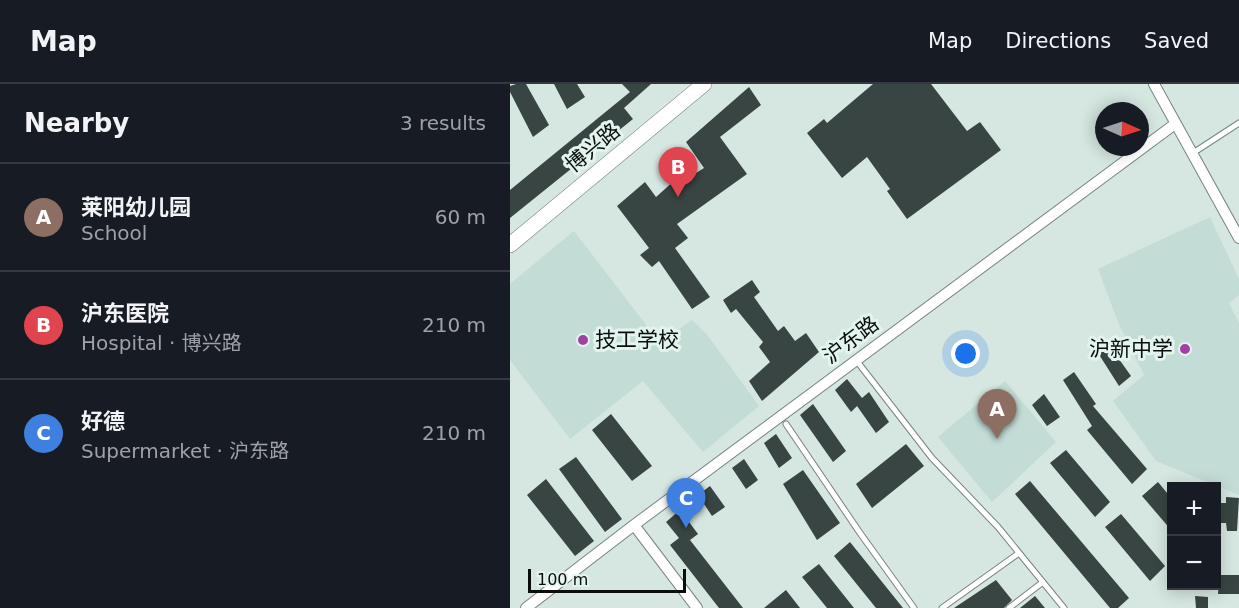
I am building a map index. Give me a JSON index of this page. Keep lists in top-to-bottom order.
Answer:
{
  "streets": {
    "street": ["博兴路", "沪东路"]
  },
  "places": ["技工学校", "沪新中学"],
  "scale_bar": "100 m",
  "north": "right",
  "page": {
    "header": "Map",
    "nav": ["Map", "Directions", "Saved"],
    "heading": ["Nearby", "3 results"],
    "pins": ["B", "A", "C"],
    "list": [
      {
        "mark": "A",
        "name": "莱阳幼儿园",
        "note": "School",
        "value": "60 m"
      },
      {
        "mark": "B",
        "name": "沪东医院",
        "note": "Hospital · 博兴路",
        "value": "210 m"
      },
      {
        "mark": "C",
        "name": "好德",
        "note": "Supermarket · 沪东路",
        "value": "210 m"
      }
    ],
    "map_buttons": ["+", "−"],
    "scale": "100 m"
  }
}
